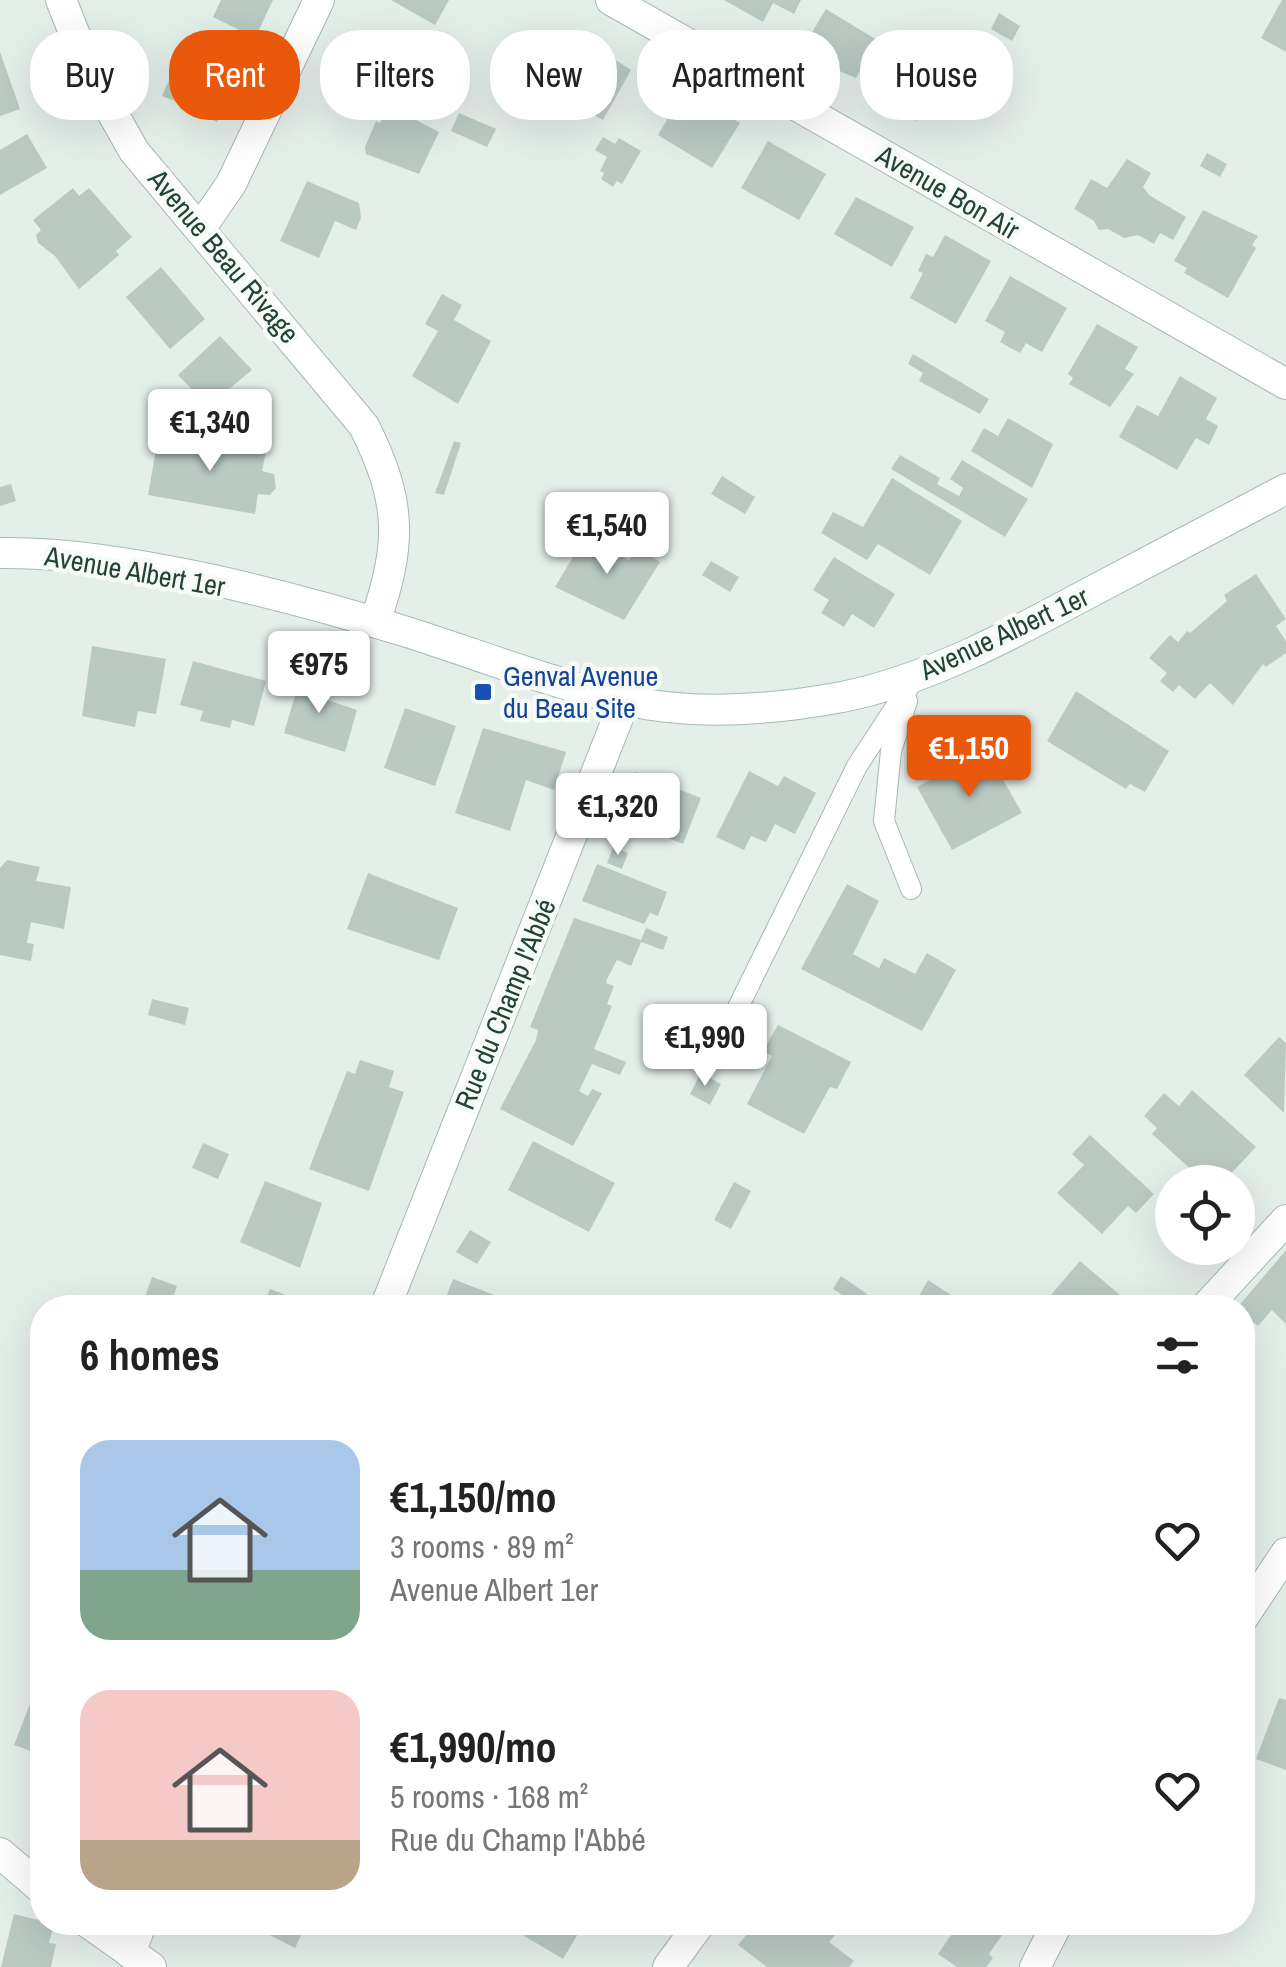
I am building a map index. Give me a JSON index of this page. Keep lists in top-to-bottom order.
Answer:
{
  "streets": {
    "street": [
      "Avenue Bon Air",
      "Avenue Beau Rivage",
      "Avenue Albert 1er",
      "Rue du Champ l'Abbé"
    ]
  },
  "crossings": [
    ["Avenue Beau Rivage", "Avenue Albert 1er"],
    ["Avenue Albert 1er", "Rue du Champ l'Abbé"]
  ],
  "places": {
    "transit": ["Genval Avenue du Beau Site"]
  },
  "page": {
    "chip": [
      "Buy",
      "Rent",
      "Filters",
      "New",
      "Apartment",
      "House"
    ],
    "price": [
      "€1,340",
      "€1,540",
      "€975",
      "€1,150",
      "€1,320",
      "€1,990"
    ],
    "heading": "6 homes",
    "list": [
      {
        "name": "€1,150/mo",
        "note": "3 rooms · 89 m² · Avenue Albert 1er"
      },
      {
        "name": "€1,990/mo",
        "note": "5 rooms · 168 m² · Rue du Champ l'Abbé"
      }
    ]
  }
}
